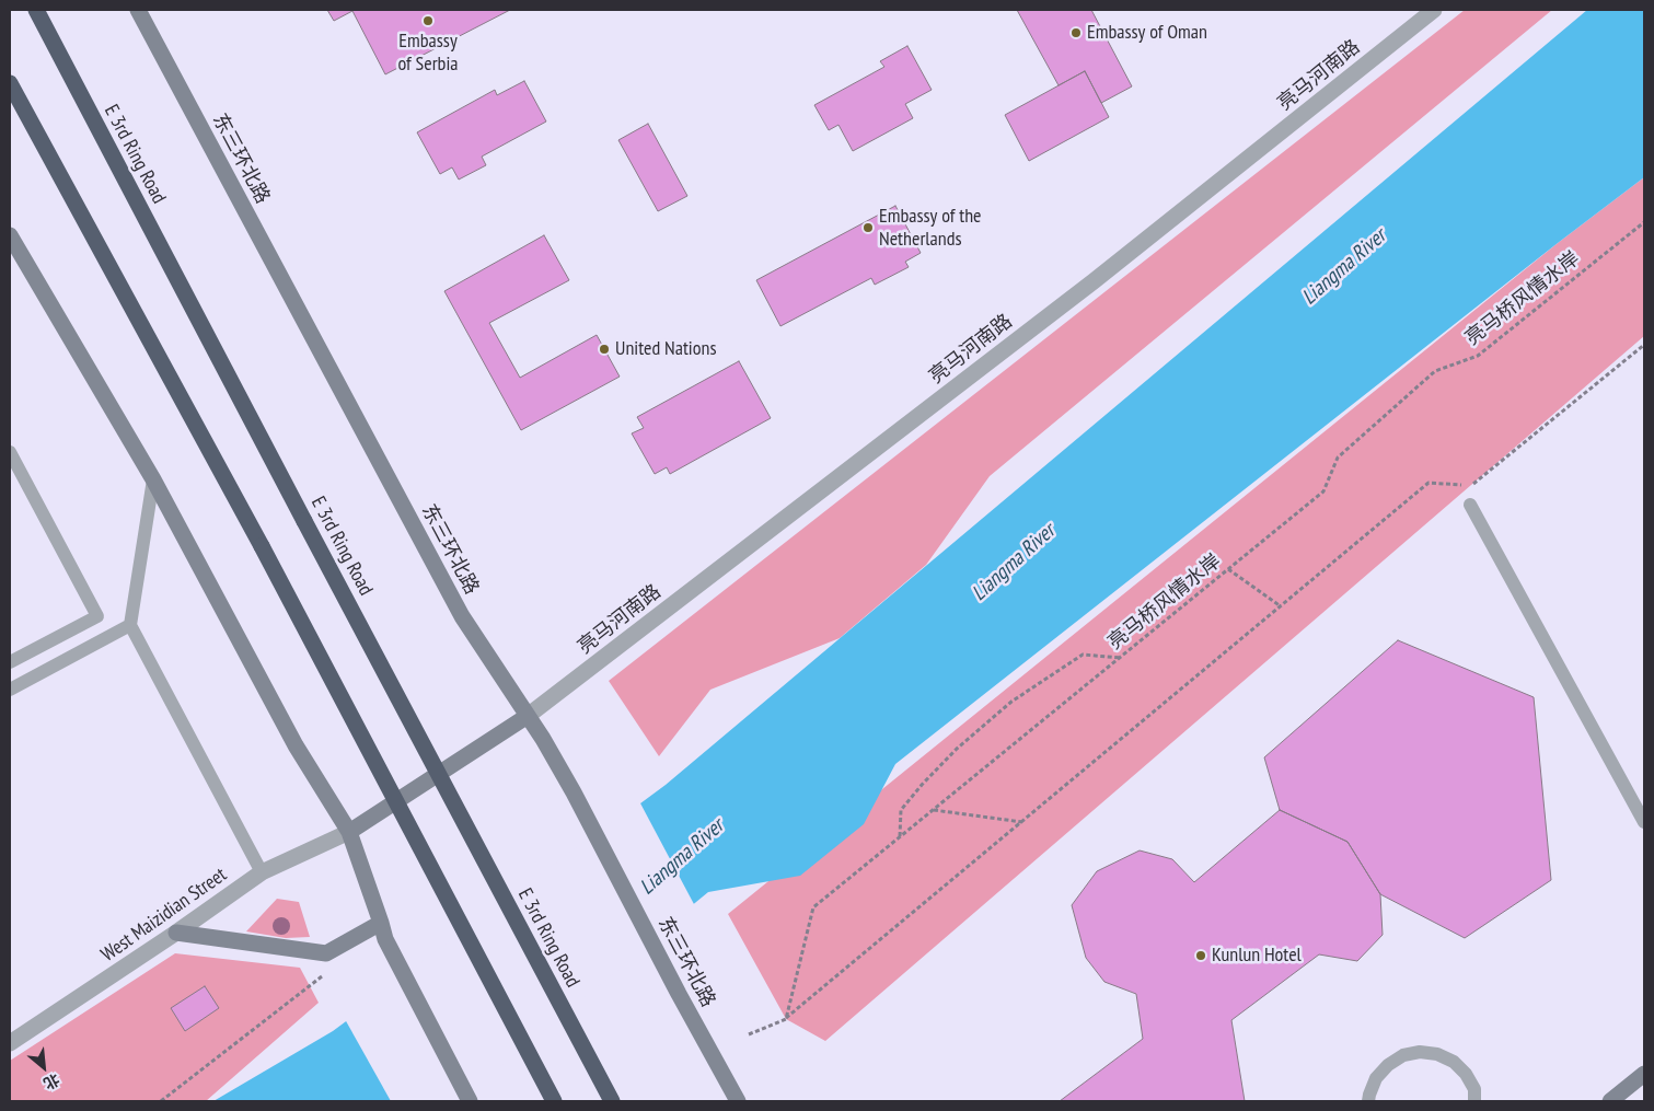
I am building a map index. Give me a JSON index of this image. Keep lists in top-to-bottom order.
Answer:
{
  "streets": {
    "highway": ["E 3rd Ring Road"],
    "street": ["亮马河南路", "东三环北路", "West Maizidian Street"],
    "path": ["亮马桥风情水岸"]
  },
  "crossings": [
    ["亮马河南路", "东三环北路"]
  ],
  "water": ["Liangma River"],
  "places": [
    "Embassy of Serbia",
    "Embassy of Oman",
    "Embassy of the Netherlands",
    "United Nations",
    "Kunlun Hotel"
  ],
  "north": "bottom right"
}
